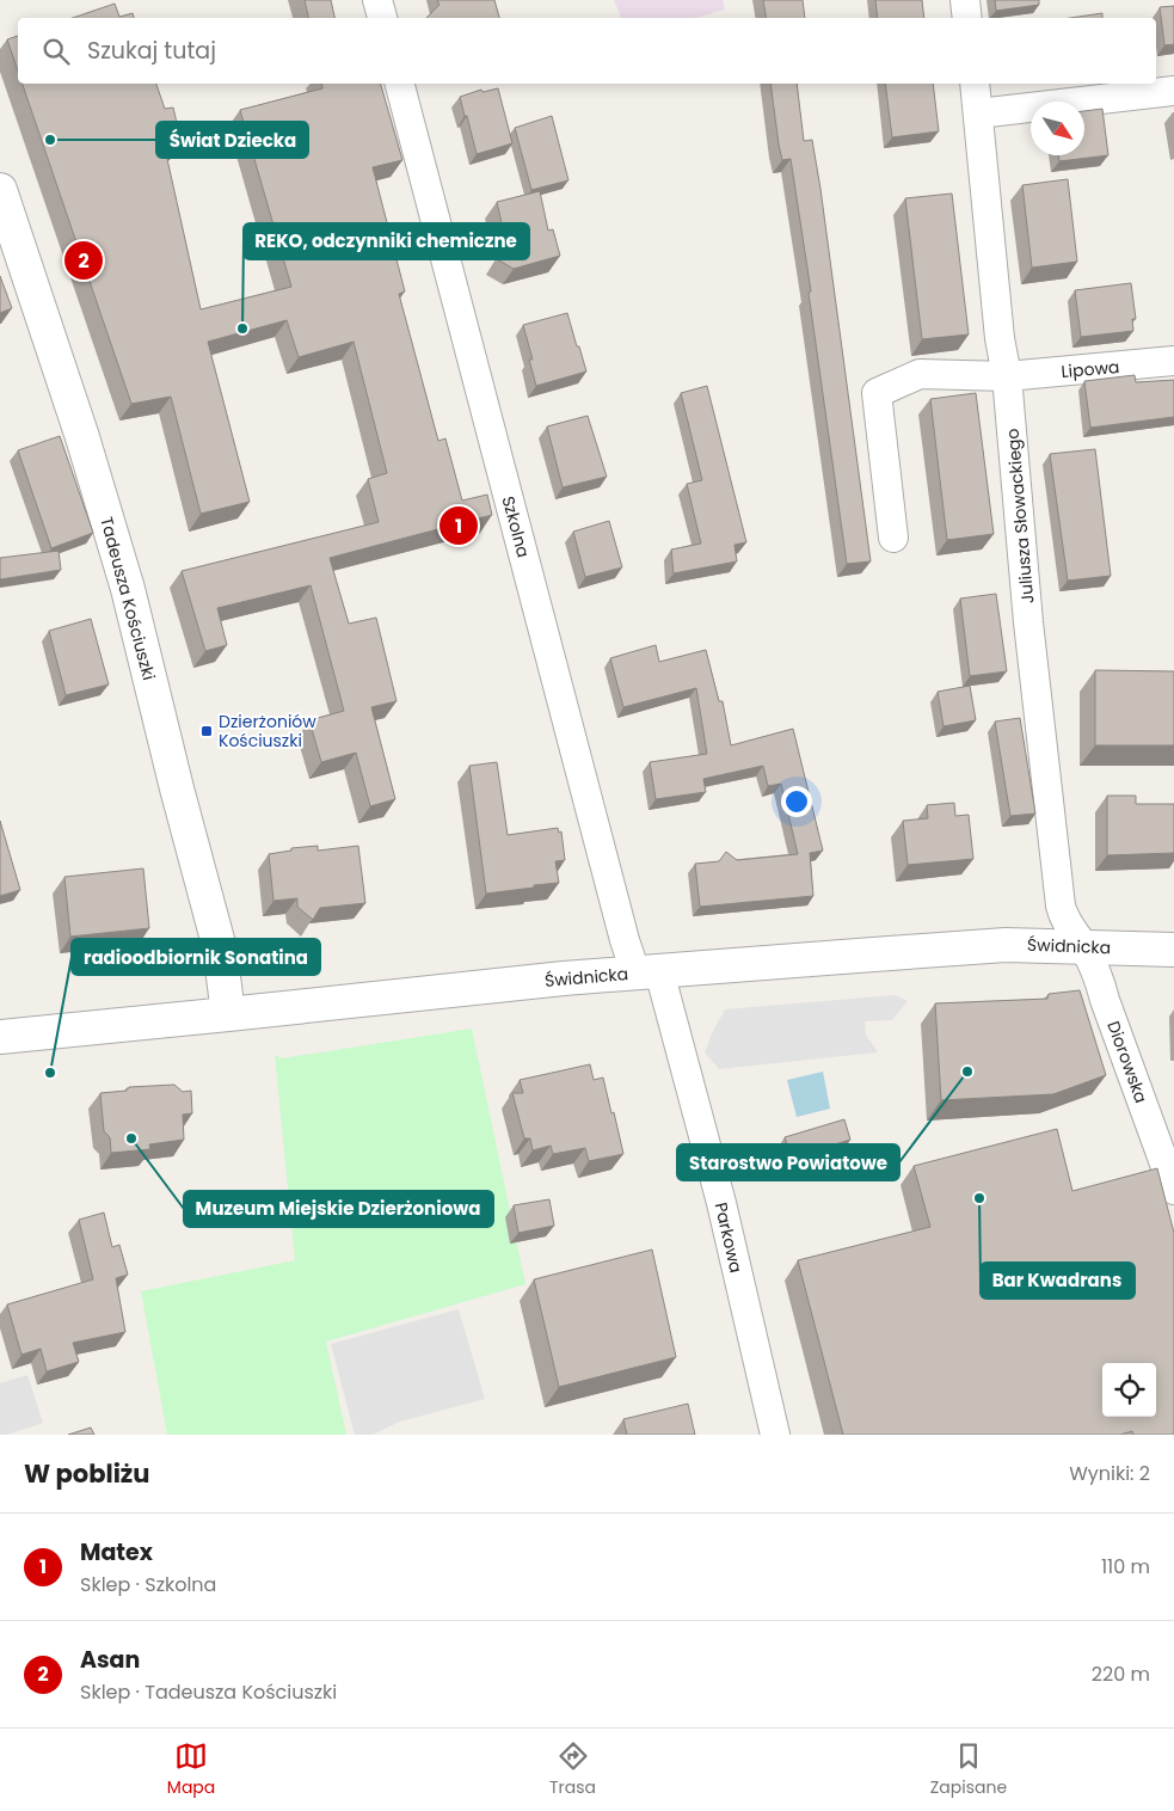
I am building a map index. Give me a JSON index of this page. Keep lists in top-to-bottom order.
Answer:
{
  "streets": {
    "street": [
      "Lipowa",
      "Juliusza Słowackiego",
      "Szkolna",
      "Tadeusza Kościuszki",
      "Świdnicka",
      "Diorowska",
      "Parkowa"
    ]
  },
  "crossings": [
    ["Lipowa", "Juliusza Słowackiego"],
    ["Juliusza Słowackiego", "Świdnicka"],
    ["Juliusza Słowackiego", "Diorowska"],
    ["Szkolna", "Świdnicka"],
    ["Szkolna", "Parkowa"],
    ["Tadeusza Kościuszki", "Świdnicka"],
    ["Świdnicka", "Diorowska"],
    ["Świdnicka", "Parkowa"]
  ],
  "places": {
    "other": [
      "Świat Dziecka",
      "REKO, odczynniki chemiczne",
      "Starostwo Powiatowe",
      "radioodbiornik Sonatina",
      "Muzeum Miejskie Dzierżoniowa",
      "Bar Kwadrans"
    ],
    "transit": ["Dzierżoniów Kościuszki"]
  },
  "north": "bottom right",
  "page": {
    "search": "Szukaj tutaj",
    "pins": ["2", "1"],
    "heading": ["W pobliżu", "Wyniki: 2"],
    "list": [
      {
        "mark": "1",
        "name": "Matex",
        "note": "Sklep · Szkolna",
        "value": "110 m"
      },
      {
        "mark": "2",
        "name": "Asan",
        "note": "Sklep · Tadeusza Kościuszki",
        "value": "220 m"
      }
    ],
    "nav": ["Mapa", "Trasa", "Zapisane"]
  }
}
